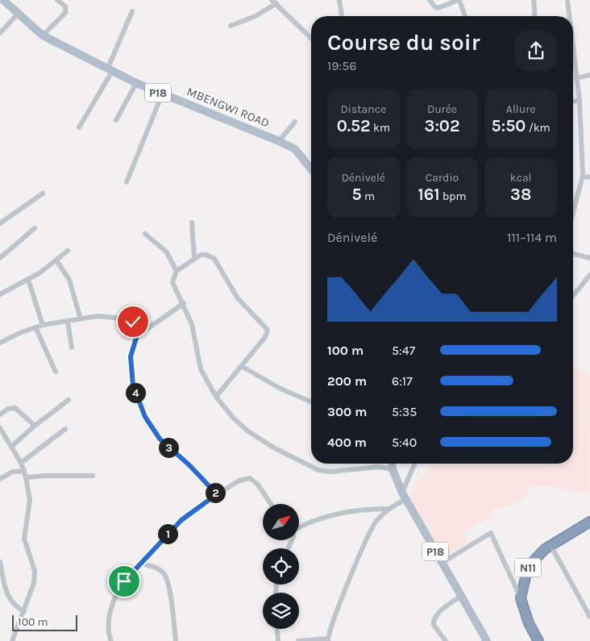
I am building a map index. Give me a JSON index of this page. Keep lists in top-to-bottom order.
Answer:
{
  "streets": {
    "highway": ["N11"],
    "main road": ["P18", "MBENGWI ROAD"]
  },
  "scale_bar": "100 m",
  "north": "top right",
  "page": {
    "heading": ["Course du soir", "19:56"],
    "stats": [
      ["Distance", "0.52 km"],
      ["Durée", "3:02"],
      ["Allure", "5:50 /km"],
      ["Dénivelé", "5 m"],
      ["Cardio", "161 bpm"],
      ["kcal", "38"]
    ],
    "chart": ["Dénivelé", "111–114 m"],
    "list": [
      {
        "name": "100 m",
        "note": "5:47"
      },
      {
        "name": "200 m",
        "note": "6:17"
      },
      {
        "name": "300 m",
        "note": "5:35"
      },
      {
        "name": "400 m",
        "note": "5:40"
      }
    ],
    "pins": [
      "4",
      "3",
      "2",
      "1"
    ],
    "scale": "100 m"
  }
}
